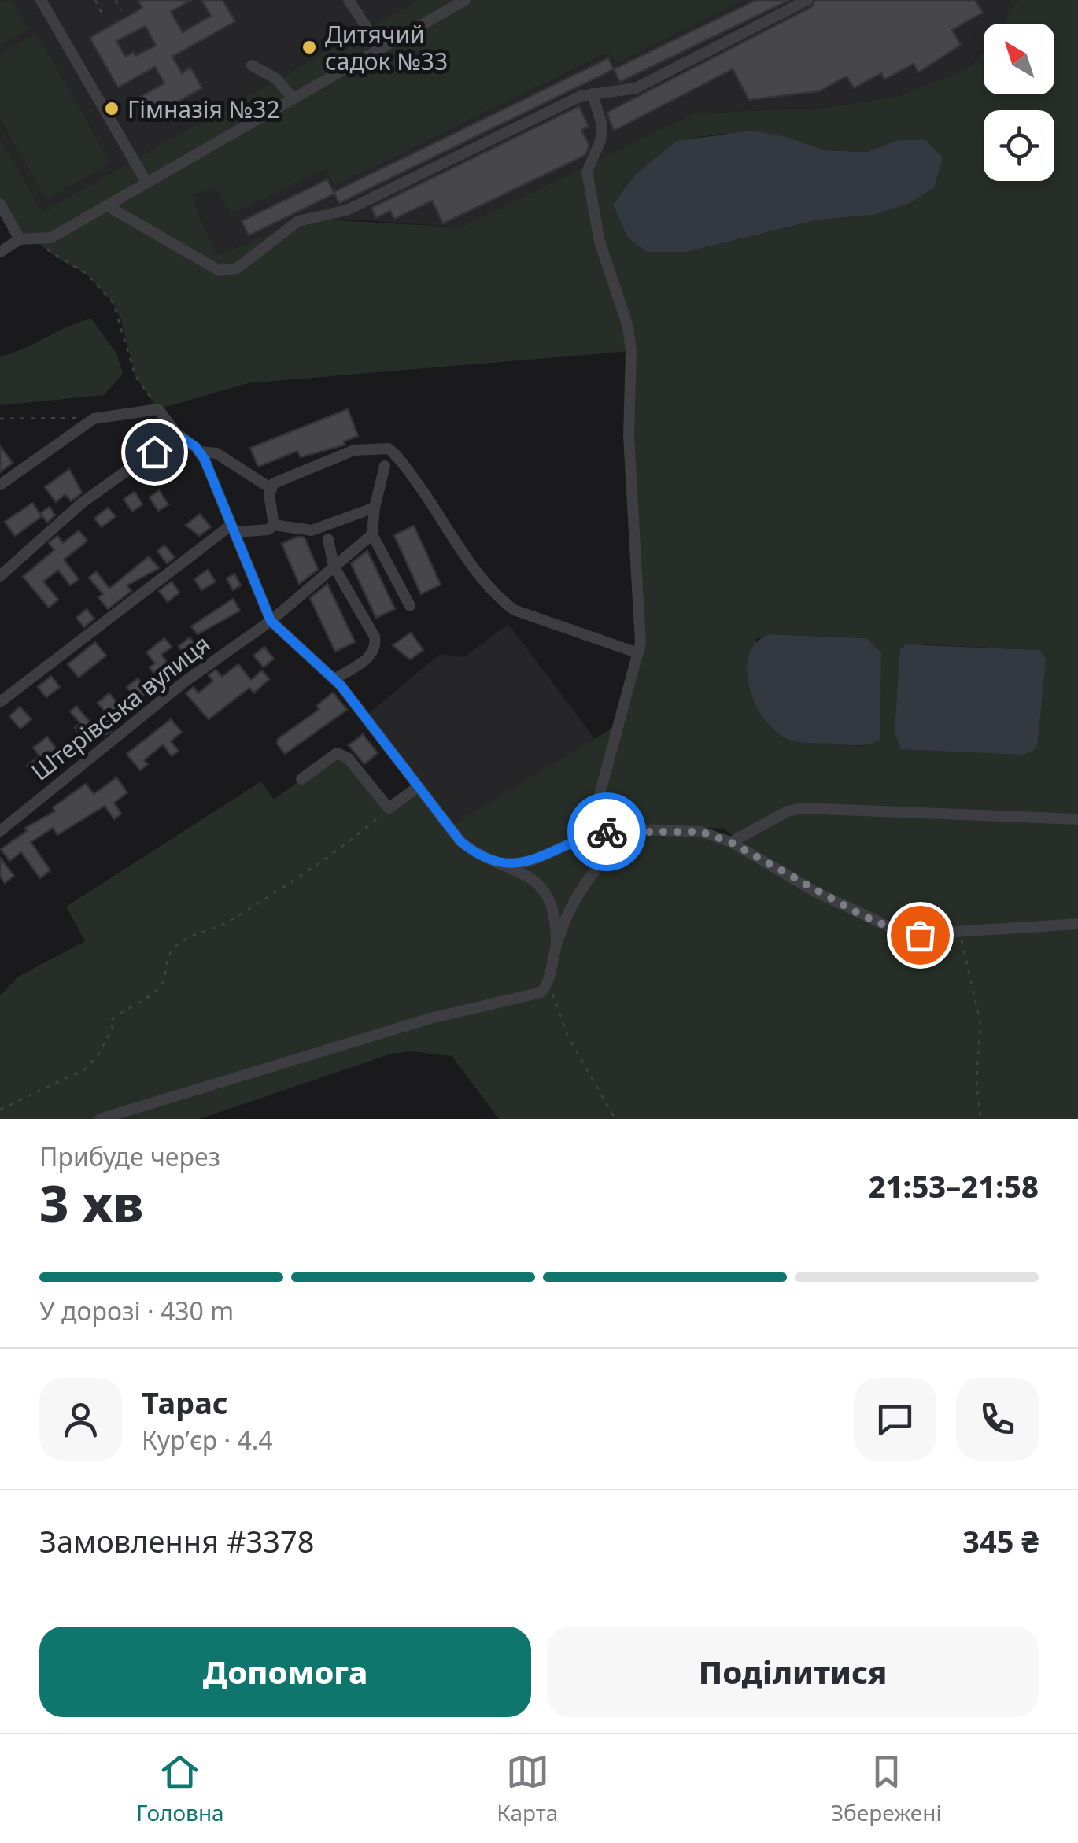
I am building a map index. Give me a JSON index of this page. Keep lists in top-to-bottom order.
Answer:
{
  "streets": {
    "street": ["Штерівська вулиця"]
  },
  "places": ["Дитячий садок №33", "Гімназія №32"],
  "north": "top left",
  "page": {
    "heading": ["3 хв", "Прибуде через", "21:53–21:58"],
    "panel": [
      "Тарас",
      "Кур’єр · 4.4",
      "Замовлення #3378",
      "345 ₴"
    ],
    "bar": "У дорозі · 430 m",
    "buttons": ["Допомога", "Поділитися"],
    "tabs": ["Головна", "Карта", "Збережені"]
  }
}
